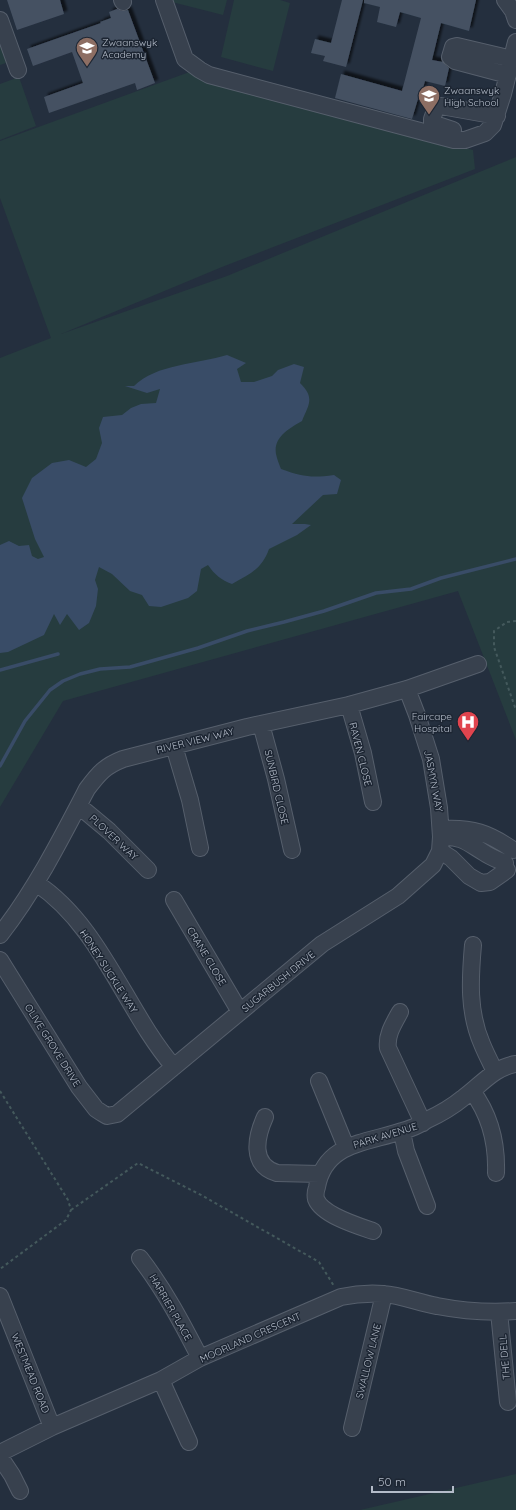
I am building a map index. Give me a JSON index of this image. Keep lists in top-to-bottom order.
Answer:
{
  "streets": {
    "street": [
      "RIVER VIEW WAY",
      "RAVEN CLOSE",
      "JASMYN WAY",
      "SUNBIRD CLOSE",
      "PLOVER WAY",
      "CRANE CLOSE",
      "HONEY SUCKLE WAY",
      "SUGARBUSH DRIVE",
      "OLIVE GROVE DRIVE",
      "PARK AVENUE",
      "HARRIER PLACE",
      "MOORLAND CRESCENT",
      "THE DELL",
      "SWALLOW LANE",
      "WESTMEAD ROAD"
    ]
  },
  "crossings": [
    ["RIVER VIEW WAY", "RAVEN CLOSE"],
    ["RIVER VIEW WAY", "JASMYN WAY"],
    ["RIVER VIEW WAY", "SUNBIRD CLOSE"],
    ["RIVER VIEW WAY", "PLOVER WAY"],
    ["RIVER VIEW WAY", "HONEY SUCKLE WAY"],
    ["JASMYN WAY", "SUGARBUSH DRIVE"],
    ["CRANE CLOSE", "SUGARBUSH DRIVE"],
    ["HONEY SUCKLE WAY", "SUGARBUSH DRIVE"],
    ["SUGARBUSH DRIVE", "OLIVE GROVE DRIVE"],
    ["HARRIER PLACE", "MOORLAND CRESCENT"],
    ["MOORLAND CRESCENT", "THE DELL"],
    ["MOORLAND CRESCENT", "SWALLOW LANE"],
    ["MOORLAND CRESCENT", "WESTMEAD ROAD"]
  ],
  "places": {
    "school or university": ["Zwaanswyk Academy", "Zwaanswyk High School"],
    "hospital": ["Faircape Hospital"]
  },
  "scale_bar": "50 m"
}
